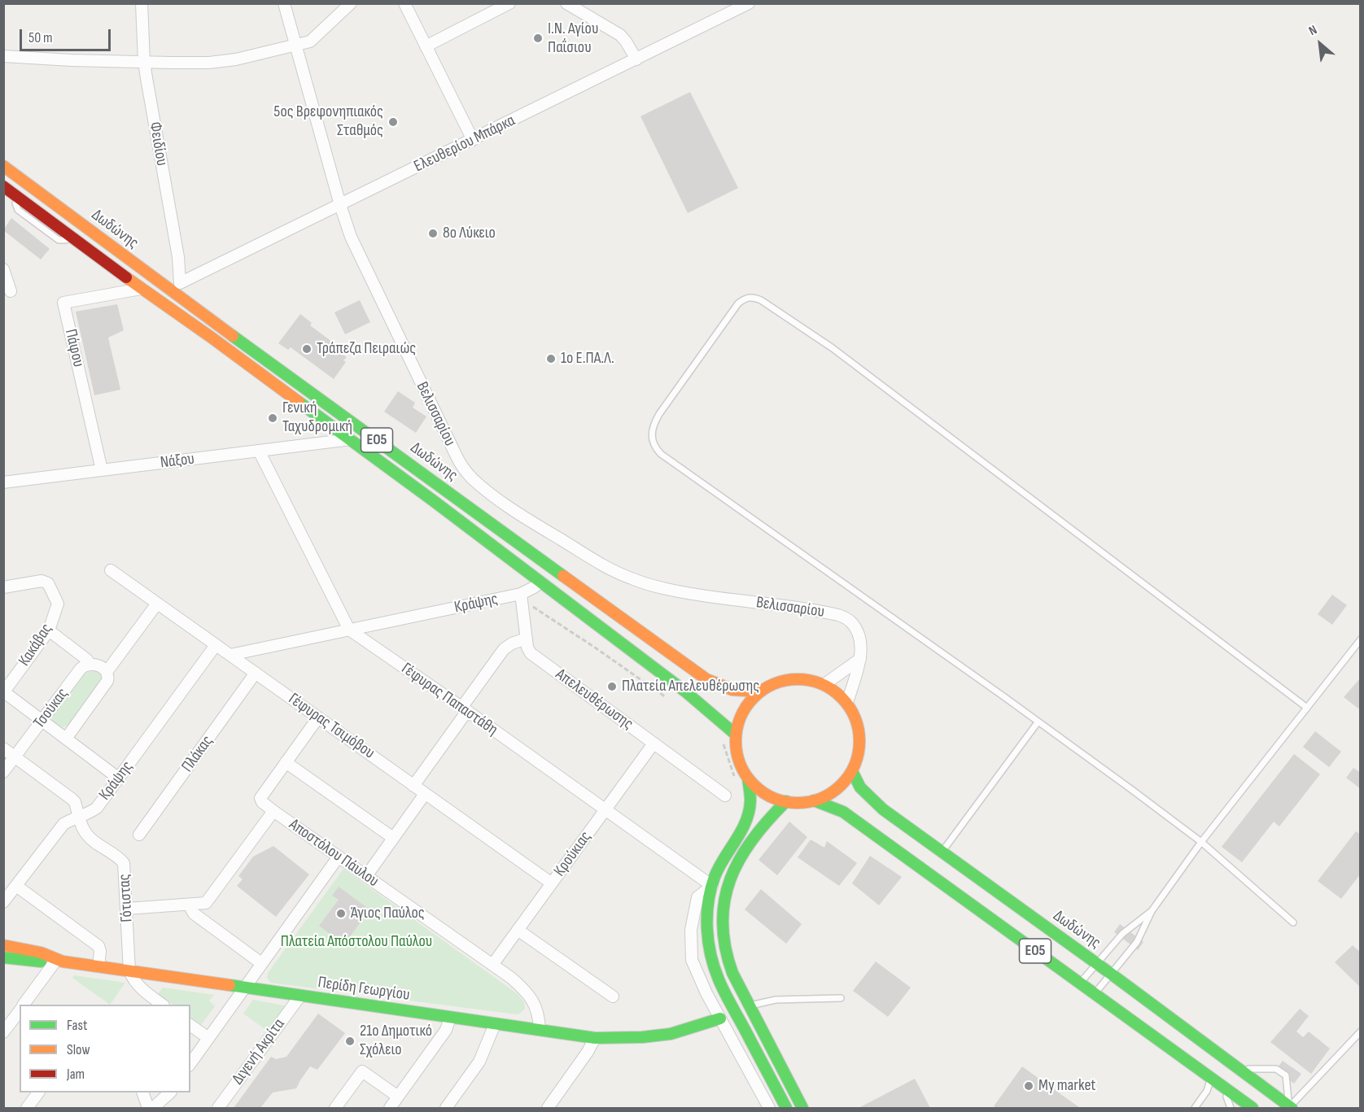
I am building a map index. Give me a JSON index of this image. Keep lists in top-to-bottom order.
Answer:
{
  "streets": {
    "main road": ["Δωδώνης", "ΕΟ5", "Περίδη Γεωργίου"],
    "street": [
      "Φειδίου",
      "Ελευθερίου Μπάρκα",
      "Πάφου",
      "Βελισσαρίου",
      "Νάξου",
      "Κράψης",
      "Κακάβας",
      "Γέφυρας Παπαστάθη",
      "Απελευθέρωσης",
      "Τσούκας",
      "Γέφυρας Τσιμόβου",
      "Πλάκας",
      "Αποστόλου Πάυλου",
      "Κρούκιας",
      "Γότιστας",
      "Διγενή Ακρίτα"
    ]
  },
  "crossings": [
    ["Φειδίου", "Ελευθερίου Μπάρκα"],
    ["Φειδίου", "Δωδώνης"],
    ["Ελευθερίου Μπάρκα", "Δωδώνης"],
    ["Ελευθερίου Μπάρκα", "Βελισσαρίου"],
    ["Δωδώνης", "Πάφου"],
    ["Δωδώνης", "Βελισσαρίου"],
    ["Δωδώνης", "Νάξου"],
    ["Πάφου", "Νάξου"],
    ["Νάξου", "Γέφυρας Παπαστάθη"],
    ["Κράψης", "Γέφυρας Παπαστάθη"],
    ["Κράψης", "Απελευθέρωσης"],
    ["Κράψης", "Γέφυρας Τσιμόβου"],
    ["Κράψης", "Γότιστας"],
    ["Γέφυρας Παπαστάθη", "Κρούκιας"],
    ["Απελευθέρωσης", "Κρούκιας"],
    ["Τσούκας", "Γέφυρας Τσιμόβου"],
    ["Τσούκας", "Γότιστας"],
    ["Γέφυρας Τσιμόβου", "Πλάκας"],
    ["Γέφυρας Τσιμόβου", "Κρούκιας"],
    ["Αποστόλου Πάυλου", "Κρούκιας"],
    ["Αποστόλου Πάυλου", "Περίδη Γεωργίου"],
    ["Γότιστας", "Περίδη Γεωργίου"],
    ["Περίδη Γεωργίου", "Διγενή Ακρίτα"]
  ],
  "parks": ["Πλατεία Απόστολου Παύλου"],
  "places": [
    "Ι.Ν. Αγίου Παΐσιου",
    "5ος Βρεφονηπιακός Σταθμός",
    "8ο Λύκειο",
    "Τράπεζα Πειραιώς",
    "1ο Ε.ΠΑ.Λ.",
    "Γενική Ταχυδρομική",
    "Πλατεία Απελευθέρωσης",
    "Άγιος Παύλος",
    "21ο Δημοτικό Σχόλειο",
    "My market"
  ],
  "legend": ["Fast", "Slow", "Jam"],
  "scale_bar": "50 m",
  "north": "top left"
}
